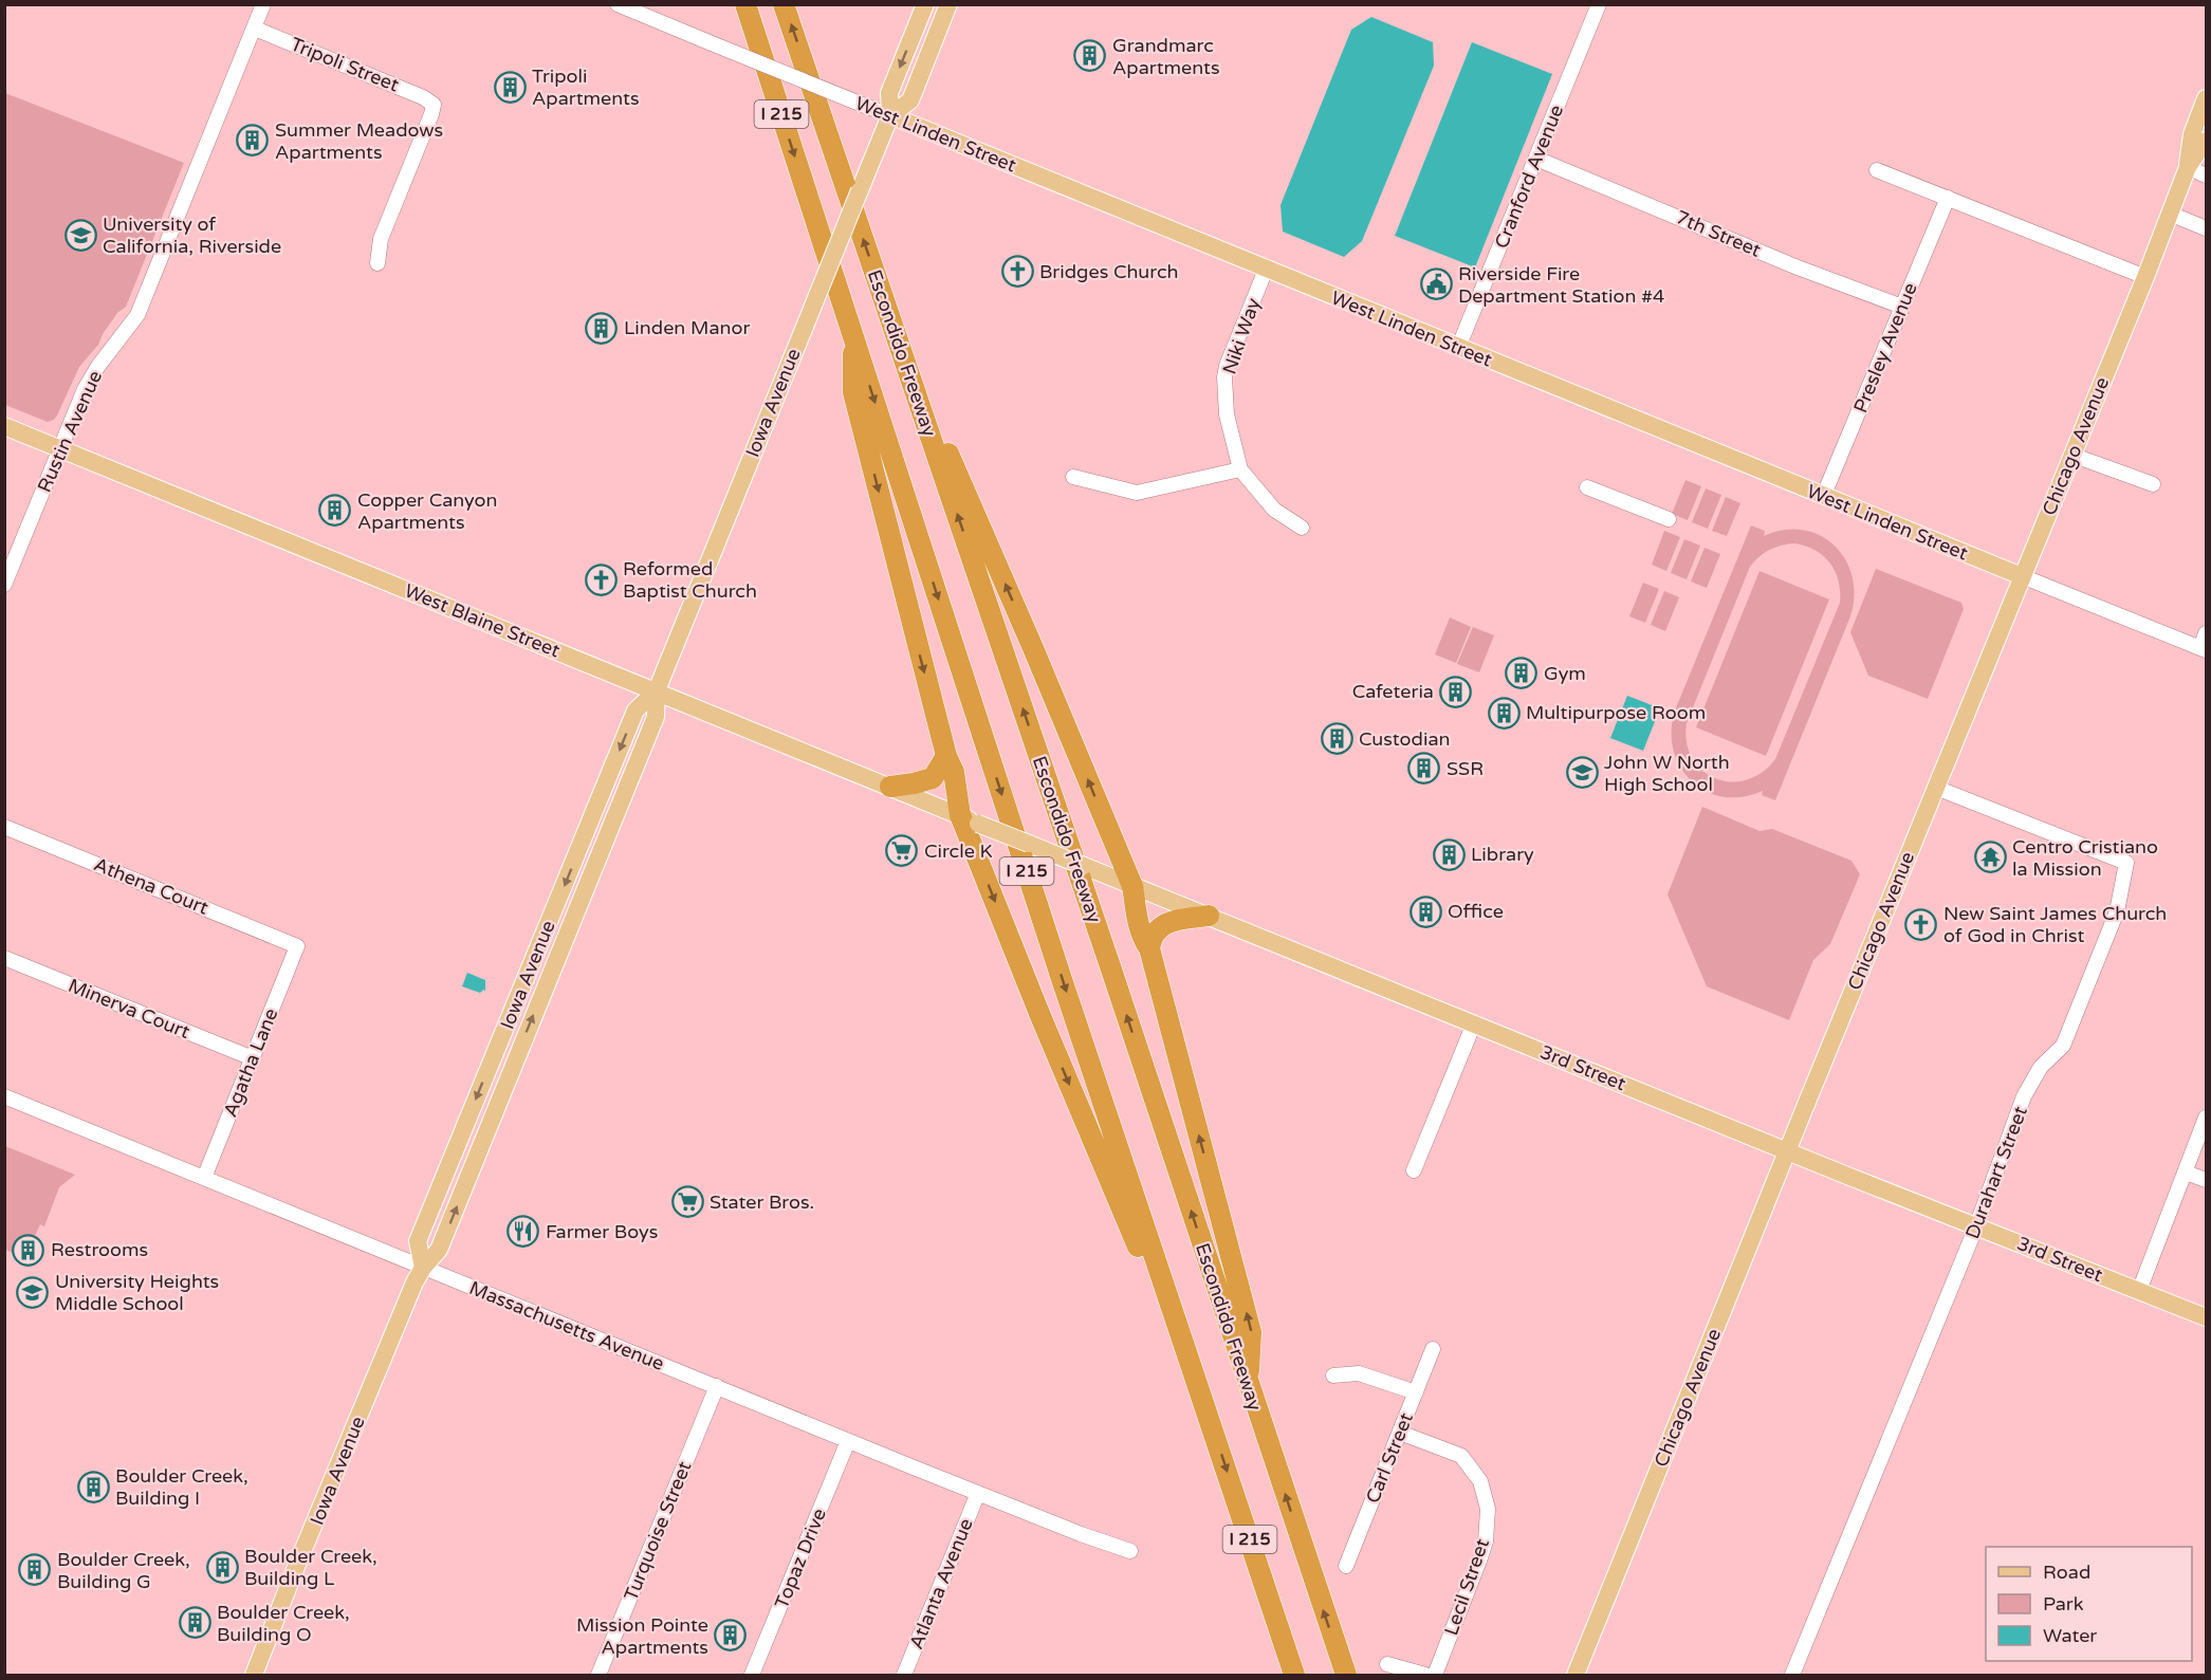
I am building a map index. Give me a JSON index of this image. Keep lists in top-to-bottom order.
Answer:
{
  "streets": {
    "highway": ["I 215", "Escondido Freeway"],
    "main road": [
      "West Linden Street",
      "Iowa Avenue",
      "Chicago Avenue",
      "West Blaine Street",
      "3rd Street"
    ],
    "street": [
      "Tripoli Street",
      "Cranford Avenue",
      "7th Street",
      "Niki Way",
      "Presley Avenue",
      "Rustin Avenue",
      "Athena Court",
      "Minerva Court",
      "Agatha Lane",
      "Durahart Street",
      "Massachusetts Avenue",
      "Carl Street",
      "Turquoise Street",
      "Topaz Drive",
      "Atlanta Avenue",
      "Lecil Street"
    ]
  },
  "crossings": [
    ["Tripoli Street", "Rustin Avenue"],
    ["West Linden Street", "Cranford Avenue"],
    ["West Linden Street", "Niki Way"],
    ["West Linden Street", "Presley Avenue"],
    ["West Linden Street", "Iowa Avenue"],
    ["West Linden Street", "Chicago Avenue"],
    ["Cranford Avenue", "7th Street"],
    ["7th Street", "Presley Avenue"],
    ["Iowa Avenue", "West Blaine Street"],
    ["Iowa Avenue", "Massachusetts Avenue"],
    ["Rustin Avenue", "West Blaine Street"],
    ["Chicago Avenue", "3rd Street"],
    ["Chicago Avenue", "Durahart Street"],
    ["West Blaine Street", "3rd Street"],
    ["Athena Court", "Agatha Lane"],
    ["Minerva Court", "Agatha Lane"],
    ["Agatha Lane", "Massachusetts Avenue"],
    ["3rd Street", "Durahart Street"],
    ["Massachusetts Avenue", "Turquoise Street"],
    ["Massachusetts Avenue", "Topaz Drive"],
    ["Massachusetts Avenue", "Atlanta Avenue"],
    ["Carl Street", "Lecil Street"]
  ],
  "places": {
    "building": [
      "Grandmarc Apartments",
      "Tripoli Apartments",
      "Summer Meadows Apartments",
      "Linden Manor",
      "Copper Canyon Apartments",
      "Gym",
      "Cafeteria",
      "Multipurpose Room",
      "Custodian",
      "SSR",
      "Library",
      "Office",
      "Restrooms",
      "Boulder Creek, Building I",
      "Boulder Creek, Building L",
      "Boulder Creek, Building G",
      "Boulder Creek, Building O",
      "Mission Pointe Apartments"
    ],
    "school or university": ["University of California, Riverside", "John W North High School", "University Heights Middle School"],
    "church": ["Bridges Church", "Reformed Baptist Church", "New Saint James Church of God in Christ"],
    "public building": ["Riverside Fire Department Station #4"],
    "supermarket": ["Circle K", "Stater Bros."],
    "temple": ["Centro Cristiano la Mission"],
    "restaurant": ["Farmer Boys"]
  },
  "legend": ["Road", "Park", "Water"]
}
